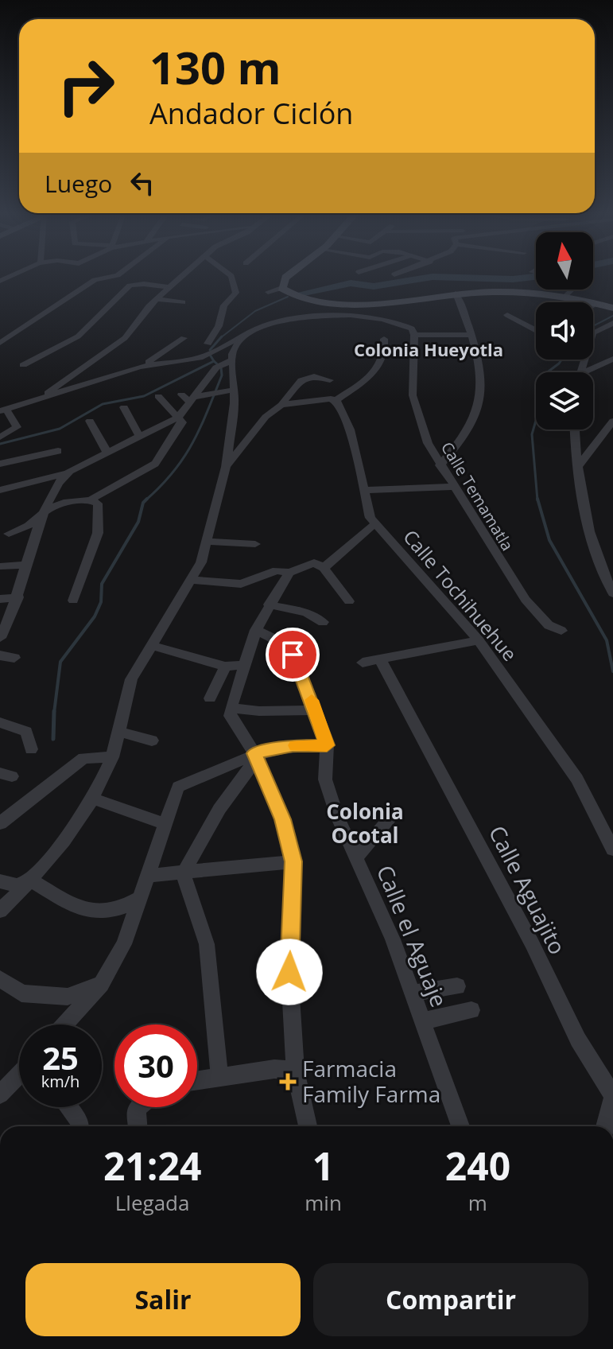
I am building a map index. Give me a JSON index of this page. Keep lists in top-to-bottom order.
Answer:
{
  "streets": {
    "street": [
      "Calle Temamatla",
      "Calle Tochihuehue",
      "Calle Aguajito",
      "Calle el Aguaje"
    ]
  },
  "districts": ["Colonia Hueyotla", "Colonia Ocotal"],
  "places": {
    "health": ["Farmacia Family Farma"]
  },
  "north": "top",
  "page": {
    "turn": ["130 m", "Andador Ciclón"],
    "then": "Luego",
    "speed": "25 km/h",
    "limit": "30",
    "eta": [
      "21:24",
      "Llegada",
      "1",
      "min",
      "240",
      "m"
    ],
    "buttons": ["Salir", "Compartir"]
  }
}
